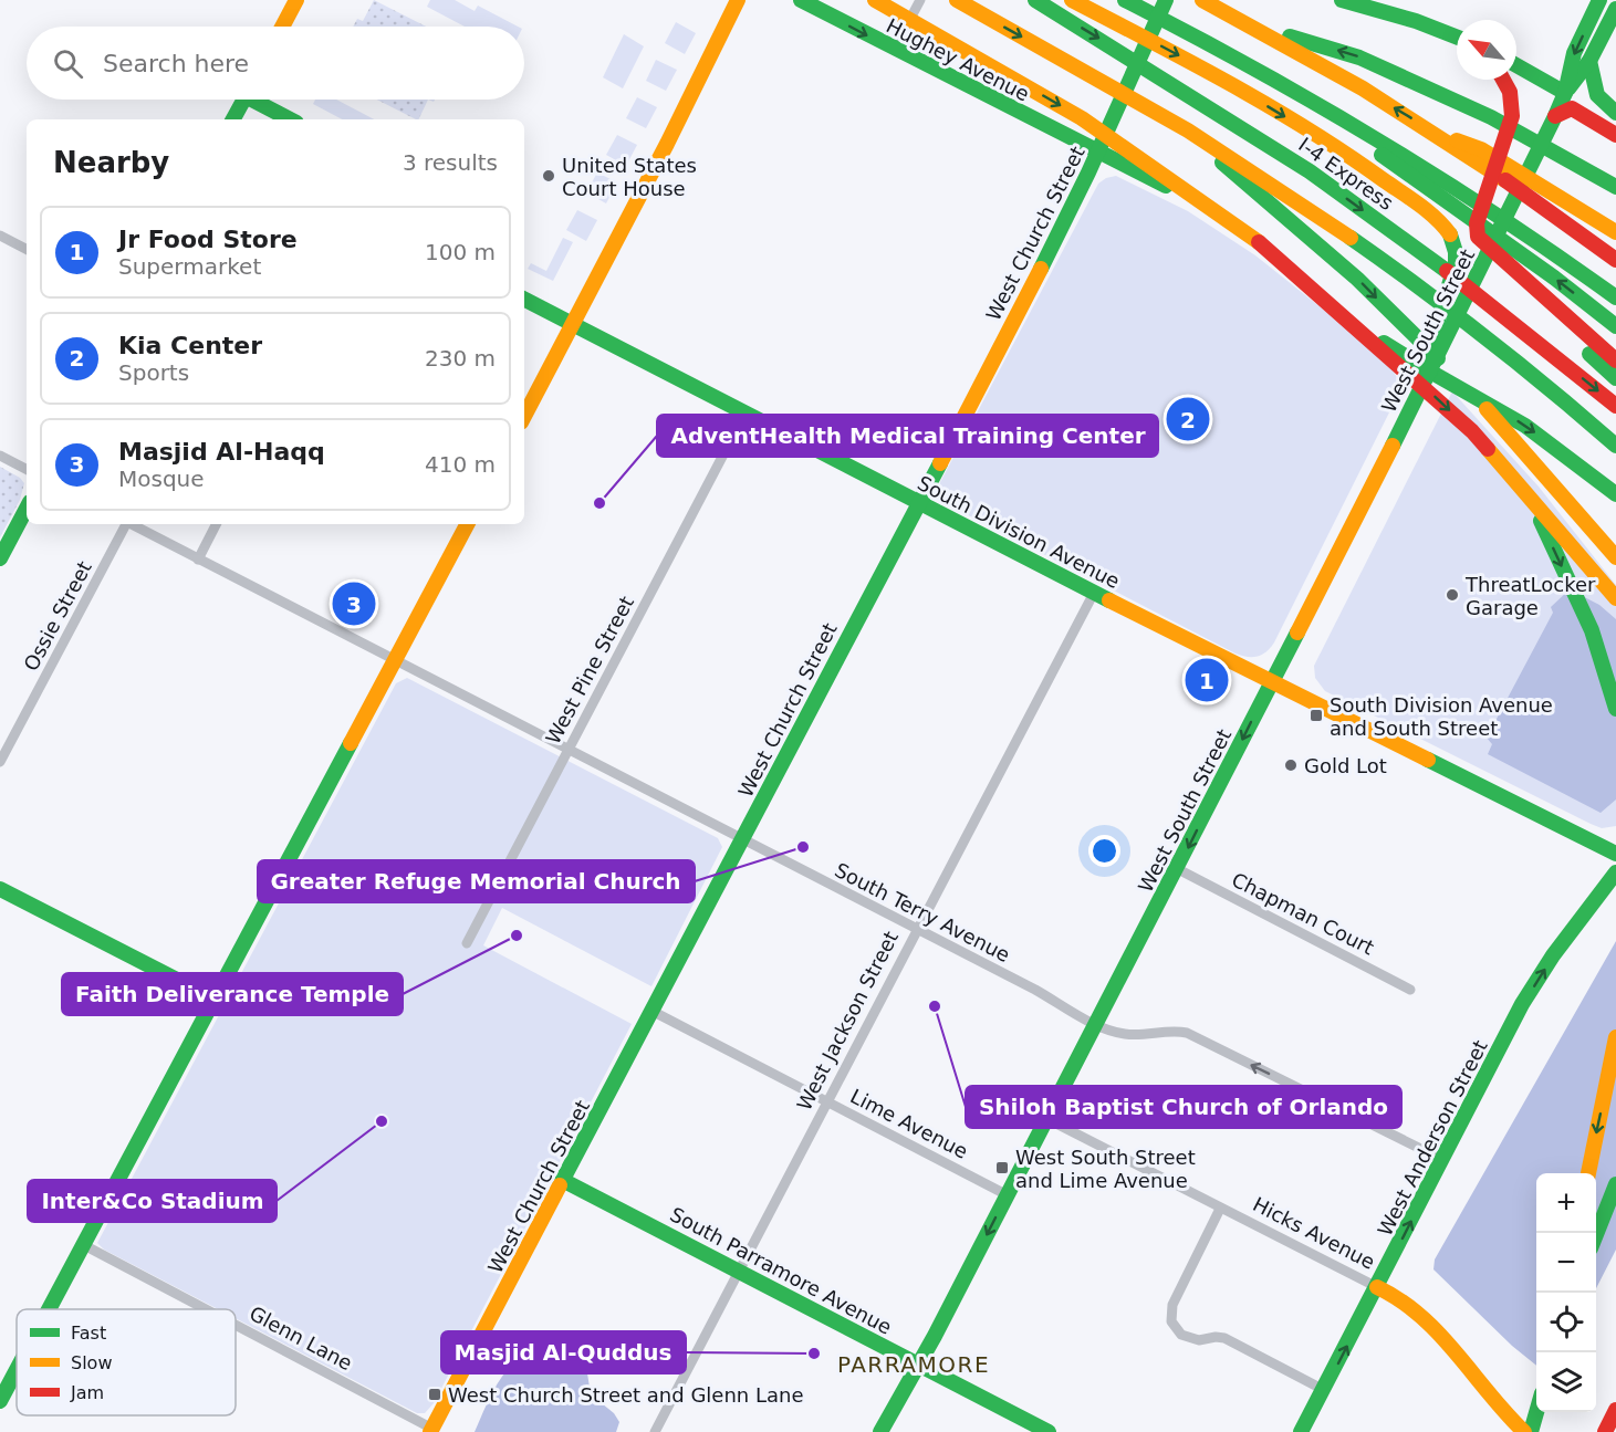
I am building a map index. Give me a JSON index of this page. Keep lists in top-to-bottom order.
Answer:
{
  "streets": {
    "main road": [
      "Hughey Avenue",
      "I-4 Express",
      "West Church Street",
      "West South Street",
      "South Division Avenue",
      "West Anderson Street",
      "Hicks Avenue",
      "South Parramore Avenue"
    ],
    "street": [
      "Ossie Street",
      "West Pine Street",
      "South Terry Avenue",
      "Chapman Court",
      "West Jackson Street",
      "Lime Avenue",
      "Glenn Lane"
    ]
  },
  "crossings": [
    ["Hughey Avenue", "West Church Street"],
    ["Hughey Avenue", "West South Street"],
    ["West Church Street", "South Division Avenue"],
    ["West Church Street", "South Terry Avenue"],
    ["West Church Street", "Lime Avenue"],
    ["West Church Street", "South Parramore Avenue"],
    ["West Church Street", "Glenn Lane"],
    ["West South Street", "South Division Avenue"],
    ["West South Street", "South Terry Avenue"],
    ["West South Street", "Chapman Court"],
    ["West South Street", "Lime Avenue"],
    ["West South Street", "Hicks Avenue"],
    ["West South Street", "South Parramore Avenue"],
    ["South Division Avenue", "West Pine Street"],
    ["South Division Avenue", "West Jackson Street"],
    ["West Pine Street", "South Terry Avenue"],
    ["South Terry Avenue", "West Jackson Street"],
    ["South Terry Avenue", "West Anderson Street"],
    ["West Jackson Street", "Lime Avenue"],
    ["West Jackson Street", "South Parramore Avenue"],
    ["West Anderson Street", "Hicks Avenue"]
  ],
  "one_way": ["West Anderson Street"],
  "districts": ["PARRAMORE"],
  "places": {
    "other": [
      "United States Court House",
      "AdventHealth Medical Training Center",
      "ThreatLocker Garage",
      "Gold Lot",
      "Greater Refuge Memorial Church",
      "Faith Deliverance Temple",
      "Shiloh Baptist Church of Orlando",
      "Inter&Co Stadium",
      "Masjid Al-Quddus"
    ],
    "transit": ["South Division Avenue and South Street", "West South Street and Lime Avenue", "West Church Street and Glenn Lane"]
  },
  "legend": ["Fast", "Slow", "Jam"],
  "north": "top left",
  "page": {
    "search": "Search here",
    "heading": ["Nearby", "3 results"],
    "list": [
      {
        "mark": "1",
        "name": "Jr Food Store",
        "note": "Supermarket",
        "value": "100 m"
      },
      {
        "mark": "2",
        "name": "Kia Center",
        "note": "Sports",
        "value": "230 m"
      },
      {
        "mark": "3",
        "name": "Masjid Al-Haqq",
        "note": "Mosque",
        "value": "410 m"
      }
    ],
    "pins": ["2", "3", "1"],
    "map_buttons": ["+", "−"]
  }
}
